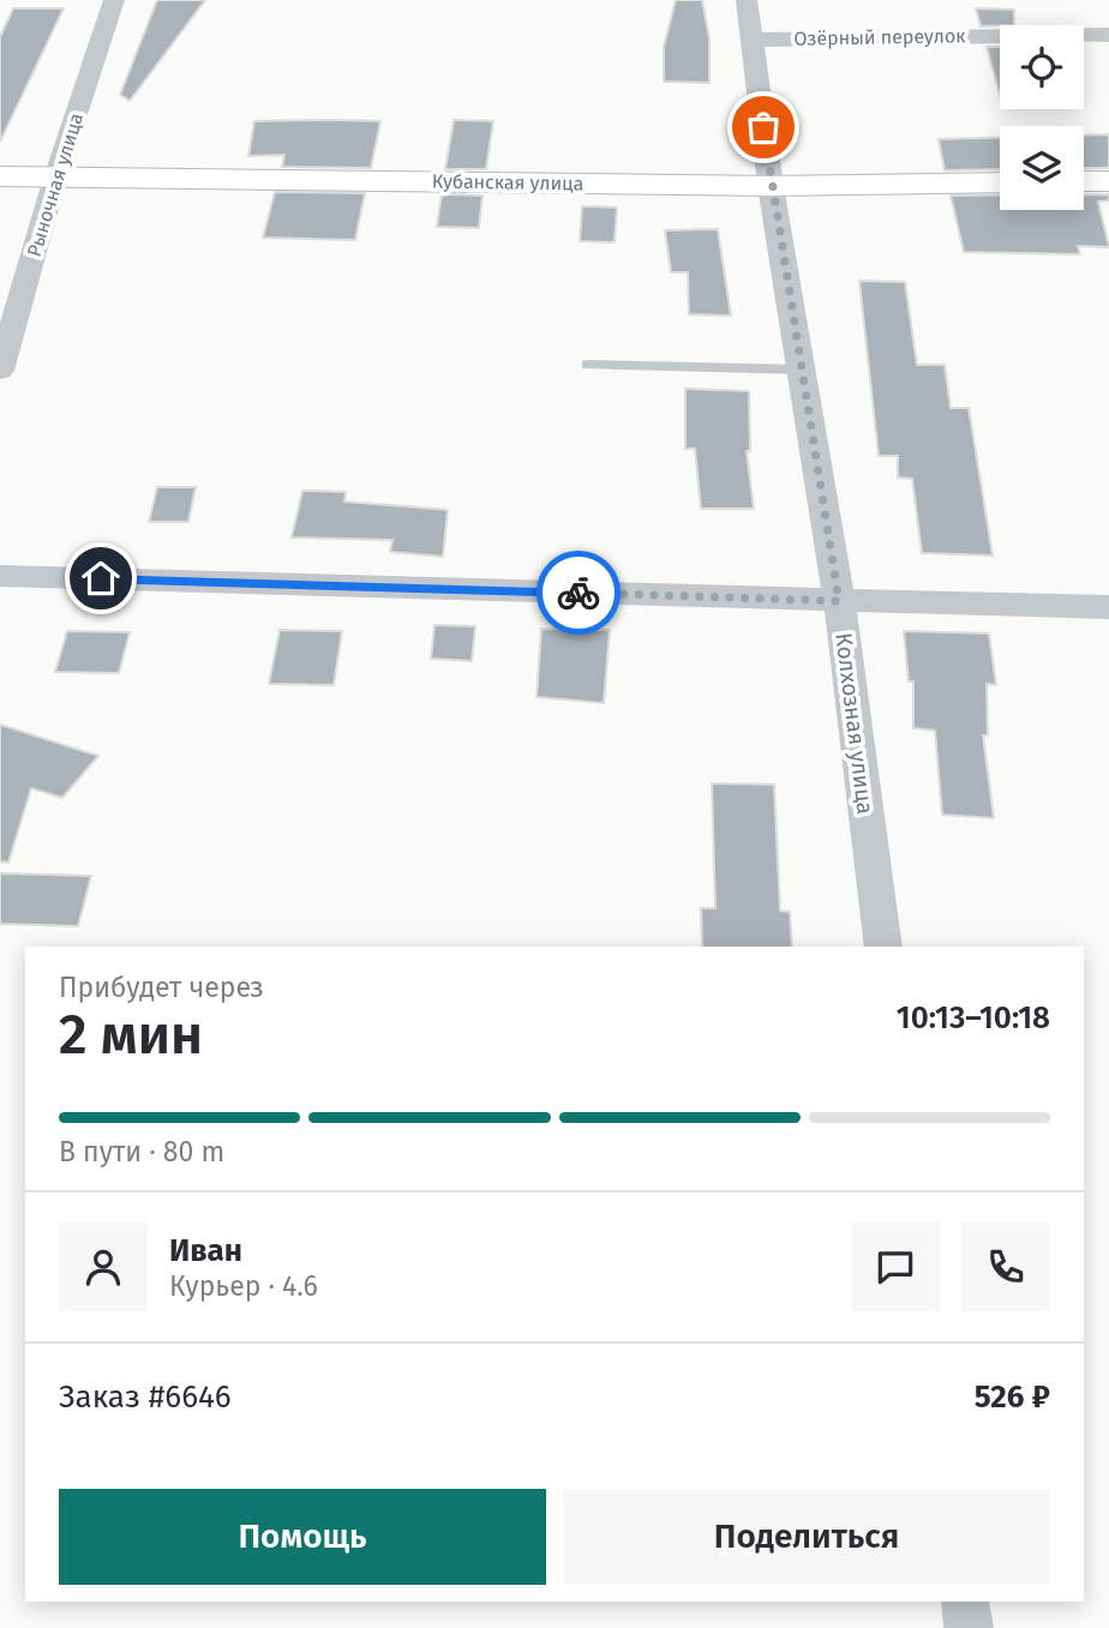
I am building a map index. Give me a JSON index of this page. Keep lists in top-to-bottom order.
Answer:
{
  "streets": {
    "street": [
      "Озёрный переулок",
      "Кубанская улица",
      "Рыночная улица",
      "Колхозная улица"
    ]
  },
  "crossings": [
    ["Озёрный переулок", "Колхозная улица"],
    ["Кубанская улица", "Рыночная улица"],
    ["Кубанская улица", "Колхозная улица"]
  ],
  "page": {
    "heading": ["2 мин", "Прибудет через", "10:13–10:18"],
    "panel": [
      "Иван",
      "Курьер · 4.6",
      "Заказ #6646",
      "526 ₽"
    ],
    "bar": "В пути · 80 m",
    "buttons": ["Помощь", "Поделиться"]
  }
}
